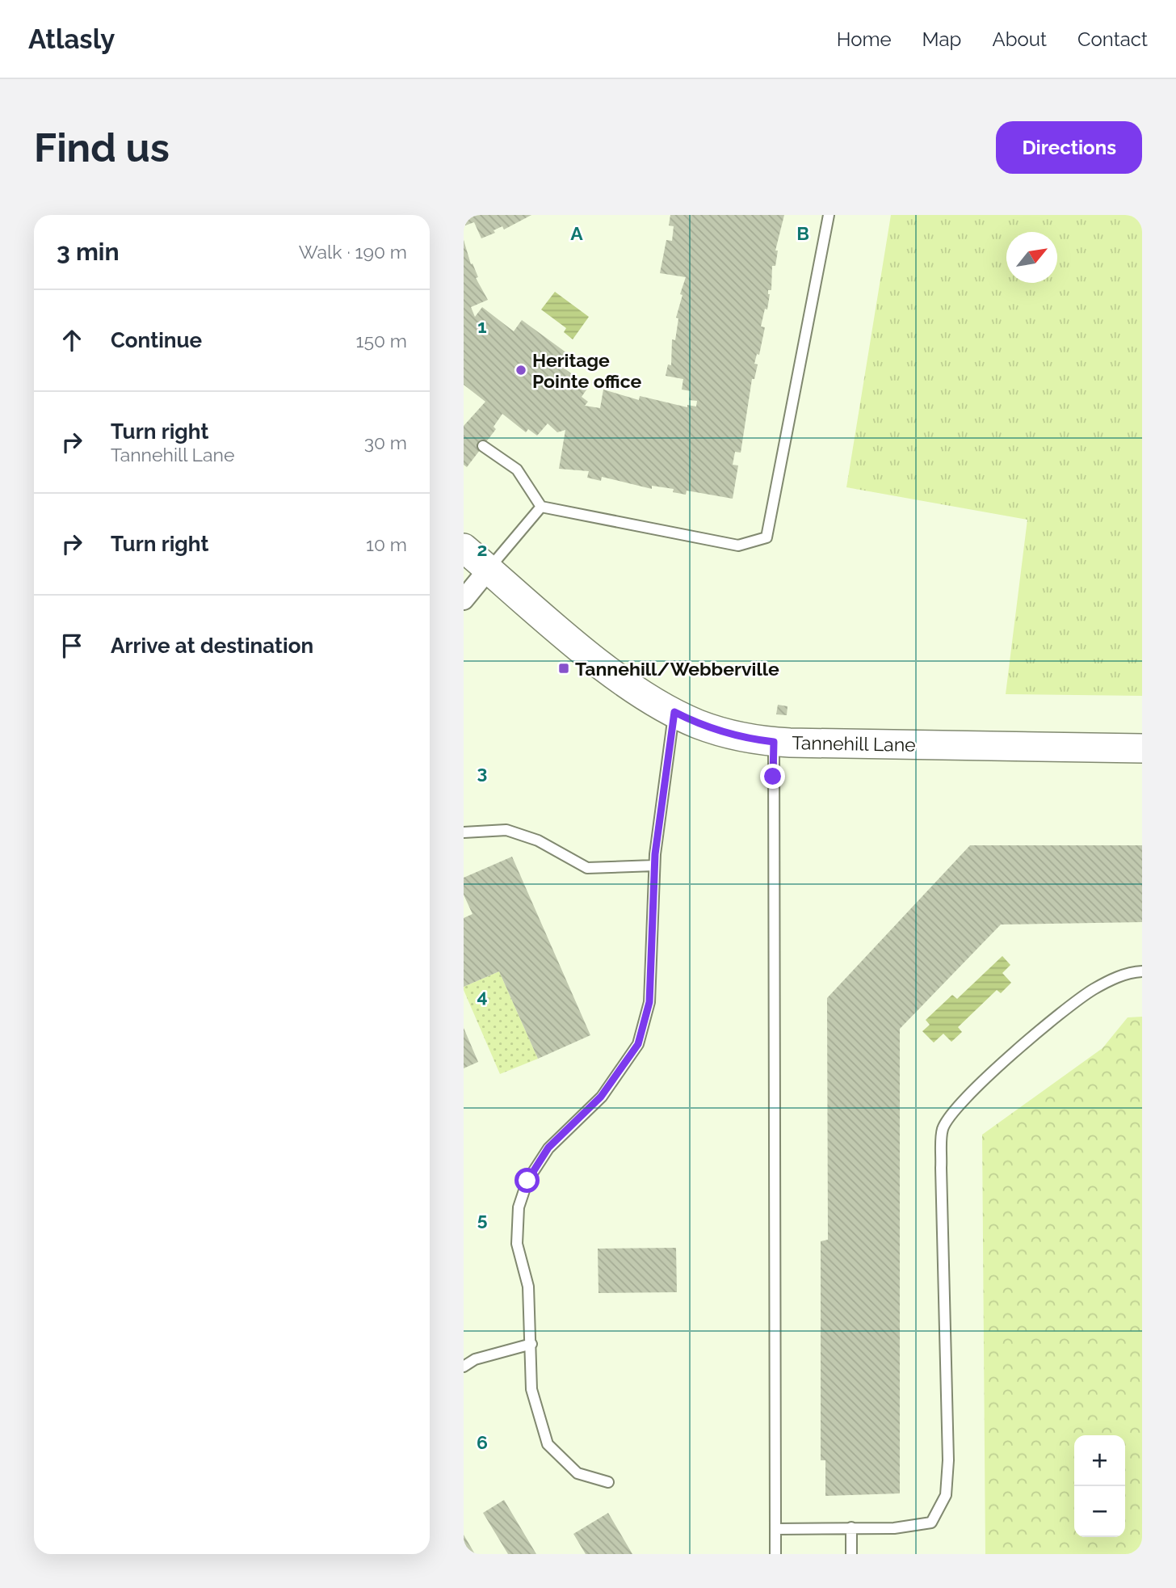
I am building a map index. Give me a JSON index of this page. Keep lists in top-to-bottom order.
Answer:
{
  "streets": {
    "street": ["Tannehill Lane"]
  },
  "places": {
    "other": ["Heritage Pointe office"],
    "transit": ["Tannehill/Webberville"]
  },
  "north": "top right",
  "page": {
    "header": "Atlasly",
    "nav": [
      "Home",
      "Map",
      "About",
      "Contact"
    ],
    "buttons": "Directions",
    "title": "Find us",
    "heading": ["3 min", "Walk · 190 m"],
    "list": [
      ["Continue", "150 m"],
      ["Turn right", "Tannehill Lane", "30 m"],
      ["Turn right", "10 m"],
      "Arrive at destination"
    ],
    "map_buttons": ["+", "−"]
  },
  "grid": {
    "columns": ["A", "B"],
    "rows": [
      "1",
      "2",
      "3",
      "4",
      "5",
      "6"
    ]
  }
}
